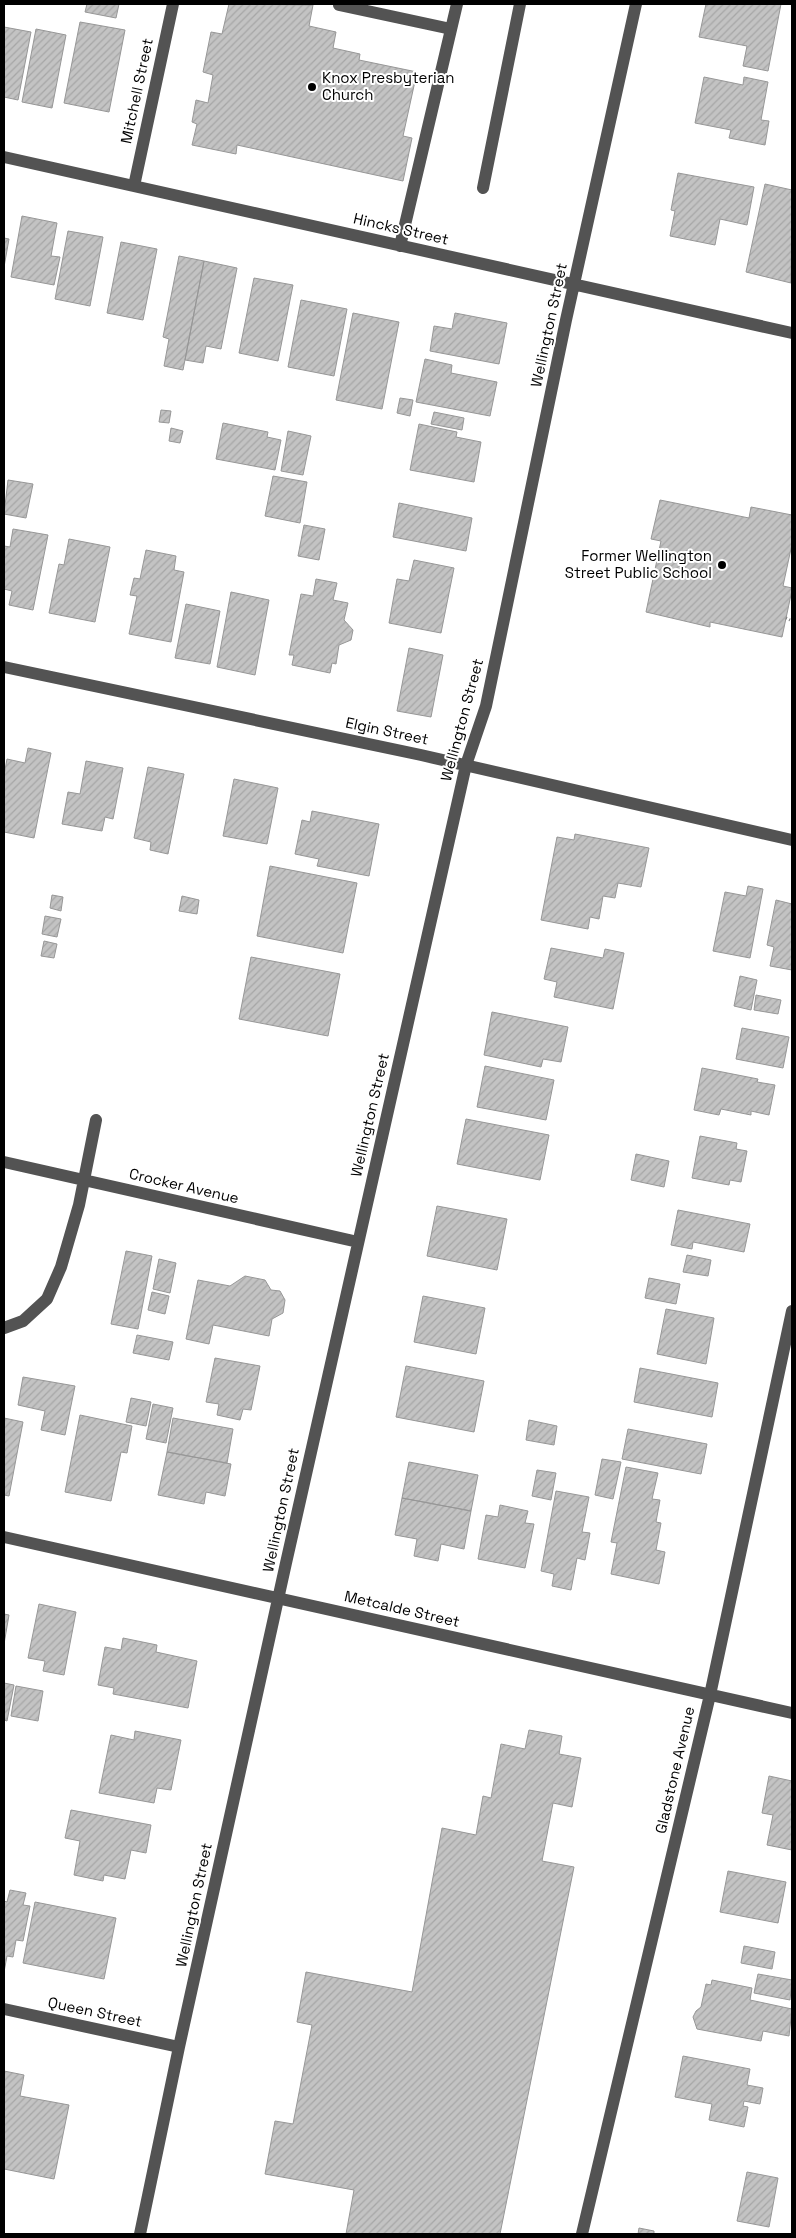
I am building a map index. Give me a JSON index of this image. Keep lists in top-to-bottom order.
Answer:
{
  "streets": {
    "street": [
      "Mitchell Street",
      "Hincks Street",
      "Wellington Street",
      "Elgin Street",
      "Crocker Avenue",
      "Metcalde Street",
      "Gladstone Avenue",
      "Queen Street"
    ]
  },
  "crossings": [
    ["Mitchell Street", "Hincks Street"],
    ["Hincks Street", "Wellington Street"],
    ["Wellington Street", "Elgin Street"],
    ["Wellington Street", "Crocker Avenue"],
    ["Wellington Street", "Metcalde Street"],
    ["Wellington Street", "Queen Street"],
    ["Metcalde Street", "Gladstone Avenue"]
  ],
  "places": ["Knox Presbyterian Church", "Former Wellington Street Public School"]
}
